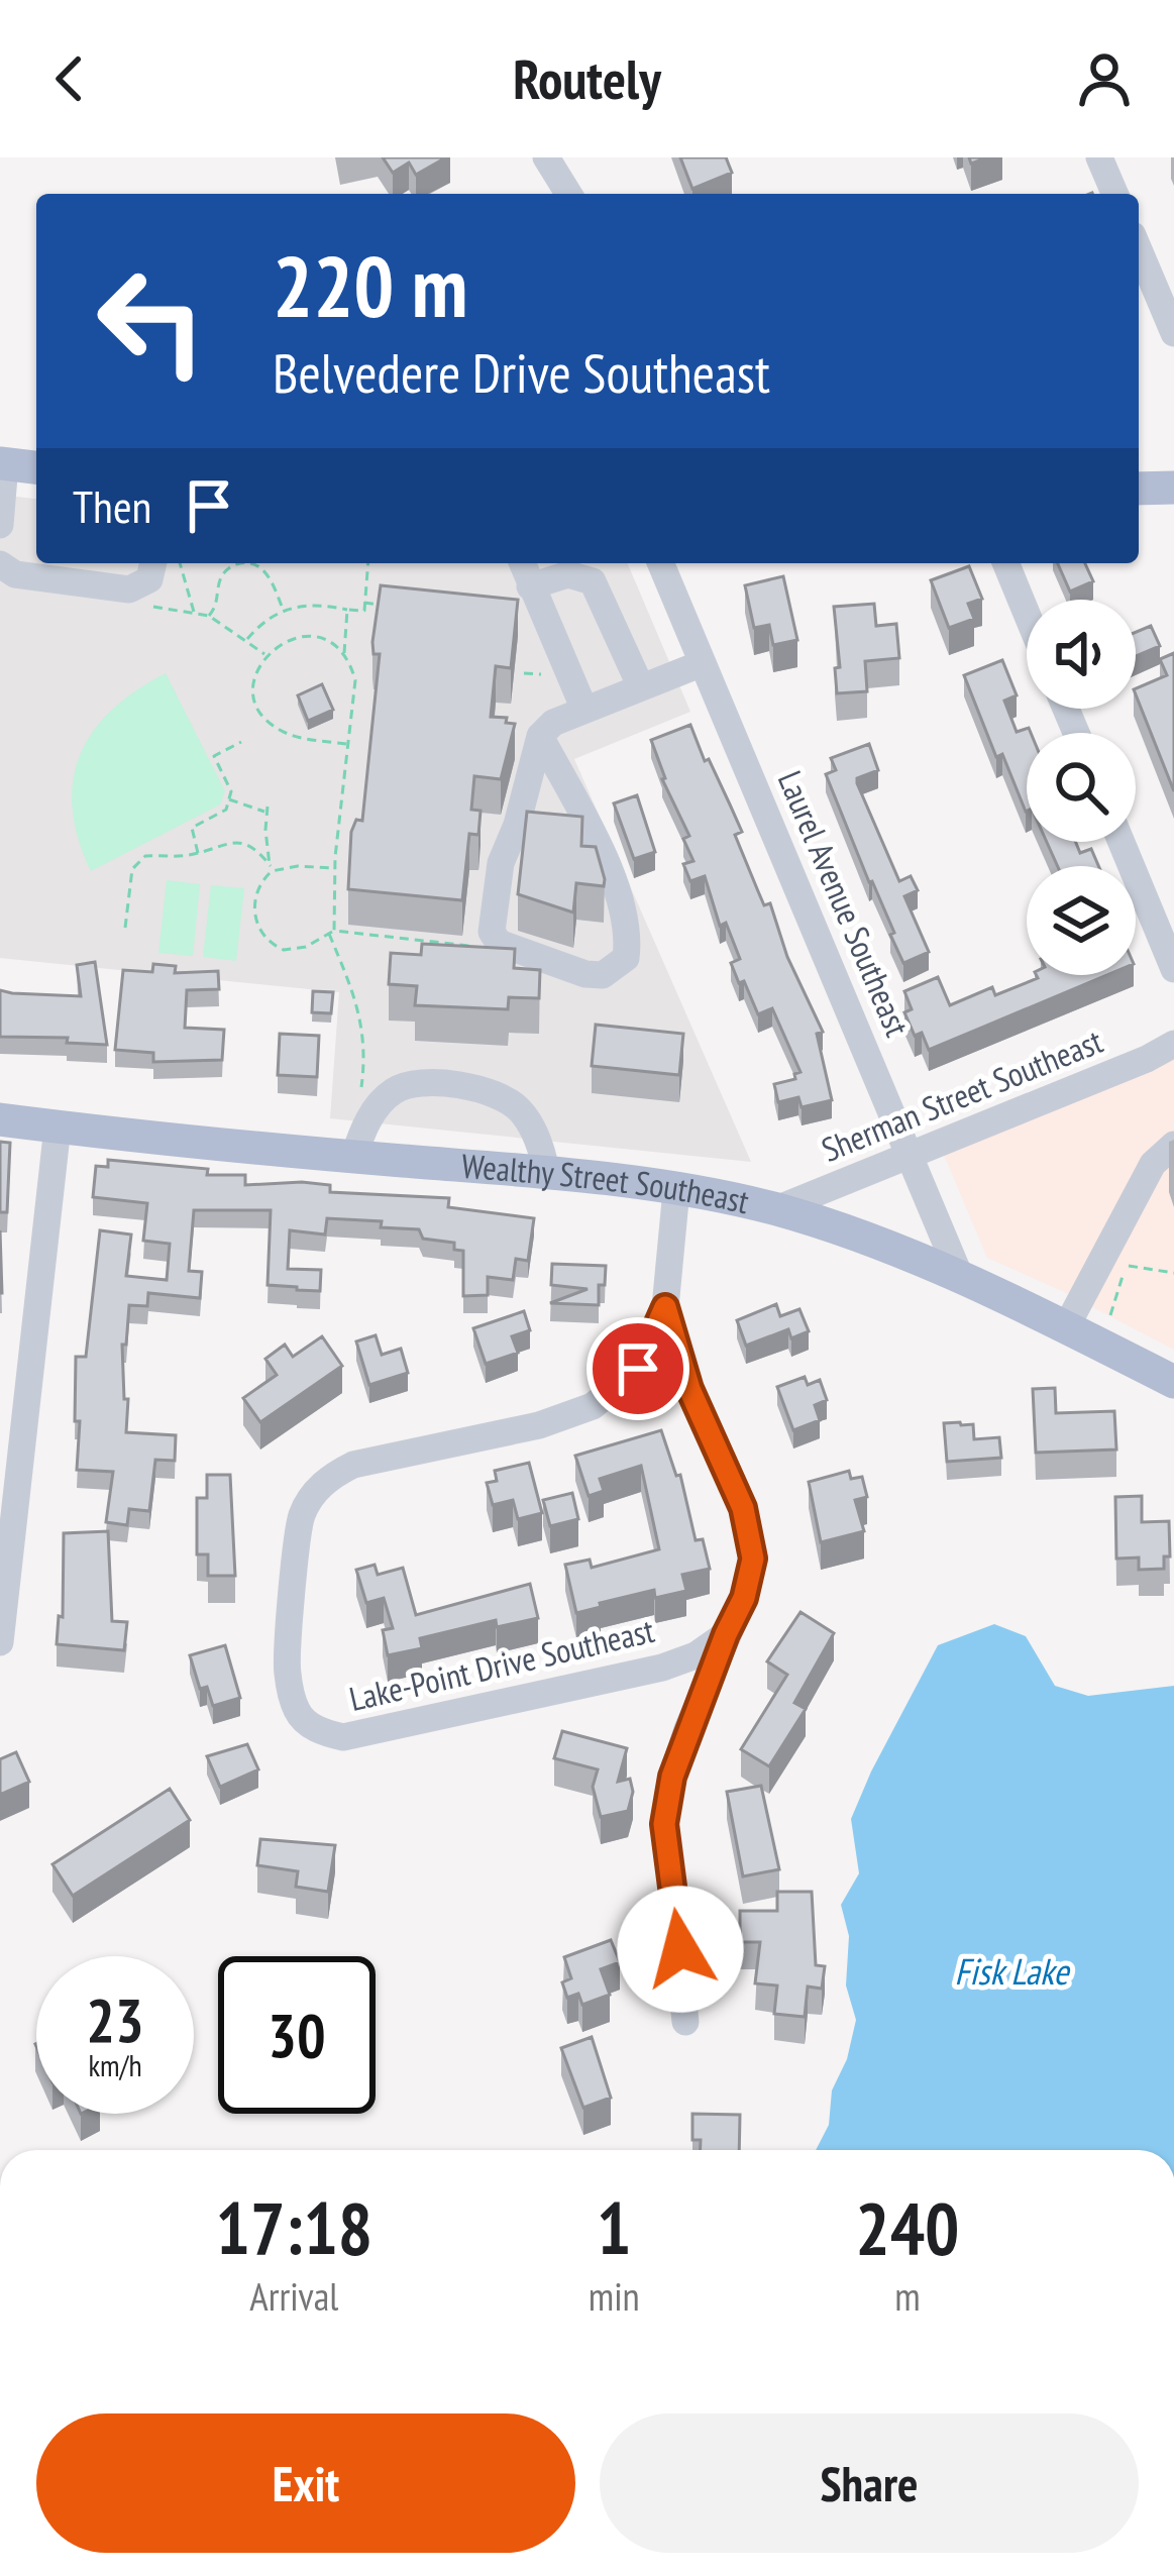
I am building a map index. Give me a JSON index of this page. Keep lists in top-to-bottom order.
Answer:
{
  "streets": {
    "main road": ["Wealthy Street Southeast"],
    "street": ["Laurel Avenue Southeast", "Sherman Street Southeast", "Lake-Point Drive Southeast"]
  },
  "crossings": [
    ["Laurel Avenue Southeast", "Sherman Street Southeast"],
    ["Laurel Avenue Southeast", "Wealthy Street Southeast"],
    ["Sherman Street Southeast", "Wealthy Street Southeast"]
  ],
  "water": ["Fisk Lake"],
  "page": {
    "header": "Routely",
    "turn": ["220 m", "Belvedere Drive Southeast"],
    "then": "Then",
    "speed": "23 km/h",
    "limit": "30",
    "eta": [
      "17:18",
      "Arrival",
      "1",
      "min",
      "240",
      "m"
    ],
    "buttons": ["Exit", "Share"]
  }
}
